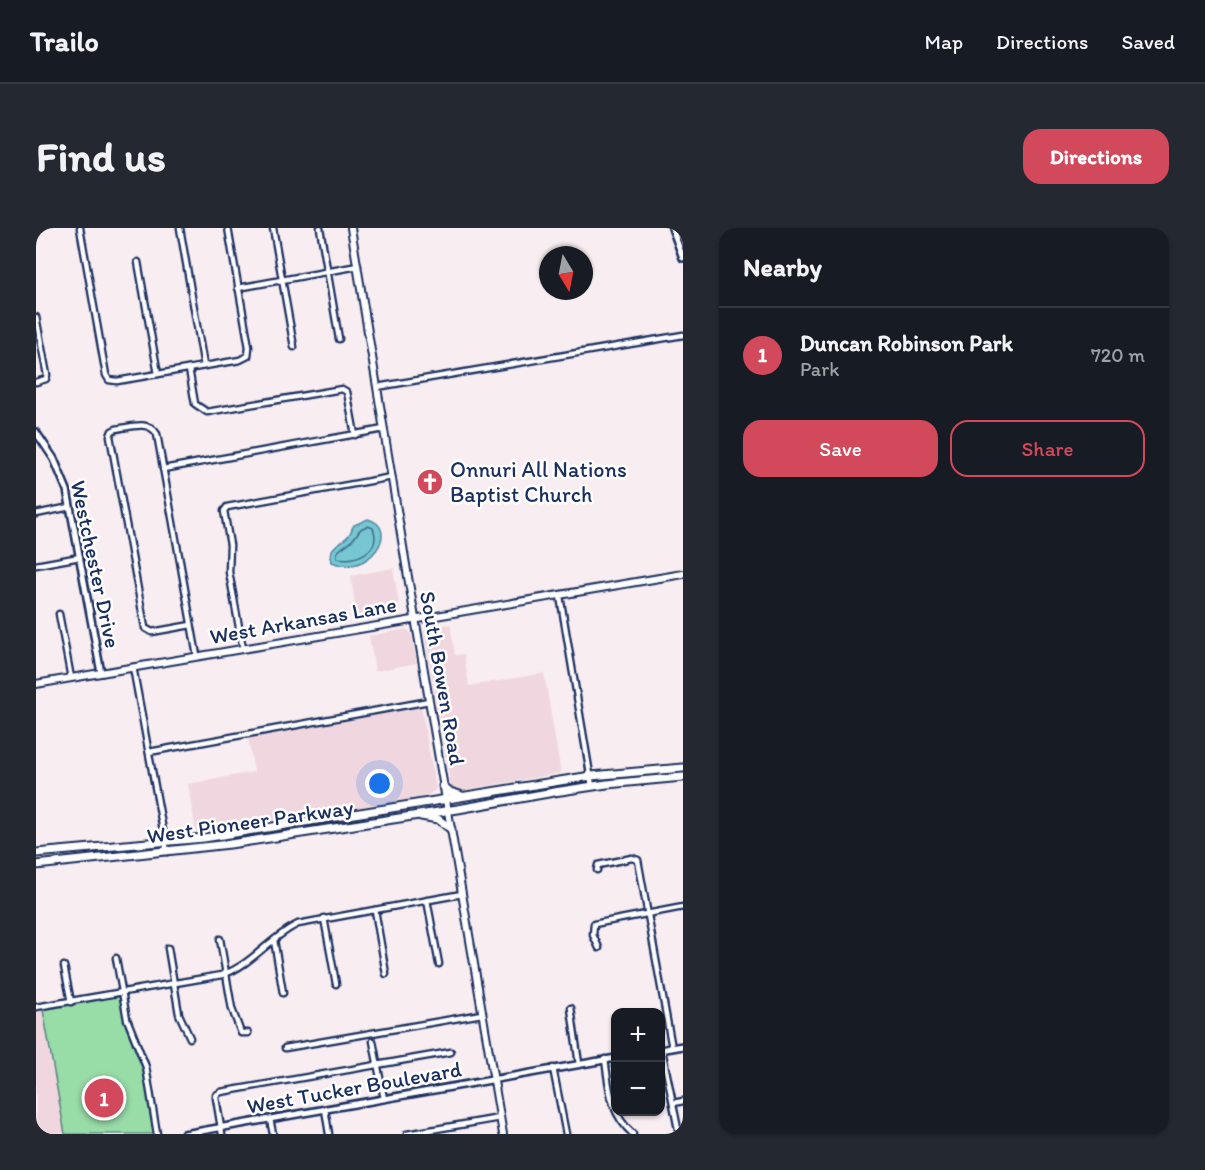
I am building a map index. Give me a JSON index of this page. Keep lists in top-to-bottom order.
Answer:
{
  "streets": {
    "main road": ["West Arkansas Lane", "South Bowen Road", "West Pioneer Parkway"],
    "street": ["Westchester Drive", "West Tucker Boulevard"]
  },
  "crossings": [
    ["Westchester Drive", "West Arkansas Lane"],
    ["West Arkansas Lane", "South Bowen Road"],
    ["South Bowen Road", "West Pioneer Parkway"],
    ["South Bowen Road", "West Tucker Boulevard"]
  ],
  "places": {
    "church": ["Onnuri All Nations Baptist Church"]
  },
  "north": "bottom",
  "page": {
    "header": "Trailo",
    "nav": ["Map", "Directions", "Saved"],
    "buttons": [
      "Directions",
      ["Save", "Share"]
    ],
    "title": "Find us",
    "heading": "Nearby",
    "list": [
      {
        "mark": "1",
        "name": "Duncan Robinson Park",
        "note": "Park",
        "value": "720 m"
      }
    ],
    "map_buttons": ["+", "−"],
    "pins": "1"
  }
}
